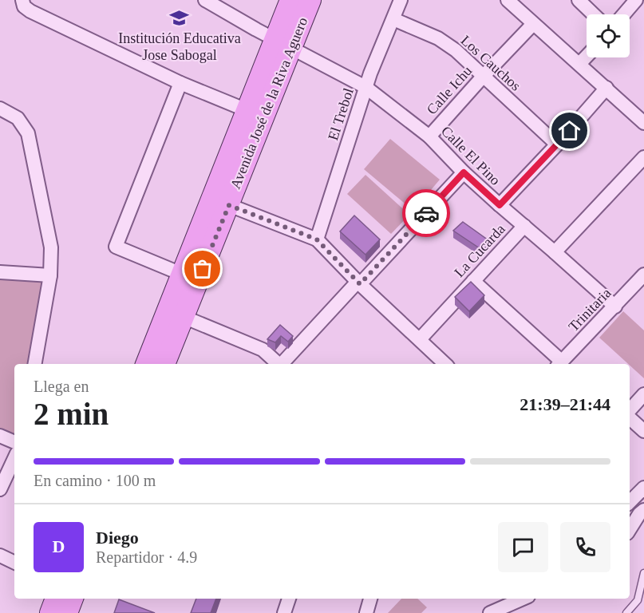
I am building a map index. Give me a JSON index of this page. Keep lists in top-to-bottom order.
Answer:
{
  "streets": {
    "main road": ["Avenida José de la Riva Aguero"],
    "street": [
      "Los Cauchos",
      "Calle Ichu",
      "El Trebol",
      "Calle El Pino",
      "La Cucarda",
      "Trinitaria"
    ]
  },
  "crossings": [
    ["Los Cauchos", "Calle Ichu"],
    ["Los Cauchos", "El Trebol"],
    ["Los Cauchos", "La Cucarda"],
    ["Calle Ichu", "Calle El Pino"],
    ["Avenida José de la Riva Aguero", "Calle El Pino"],
    ["El Trebol", "Calle El Pino"],
    ["Calle El Pino", "La Cucarda"],
    ["Calle El Pino", "Trinitaria"]
  ],
  "places": {
    "school or university": ["Institución Educativa Jose Sabogal"]
  },
  "page": {
    "heading": ["2 min", "Llega en", "21:39–21:44"],
    "panel": ["Diego", "Repartidor · 4.9"],
    "bar": "En camino · 100 m",
    "round": "D"
  }
}
